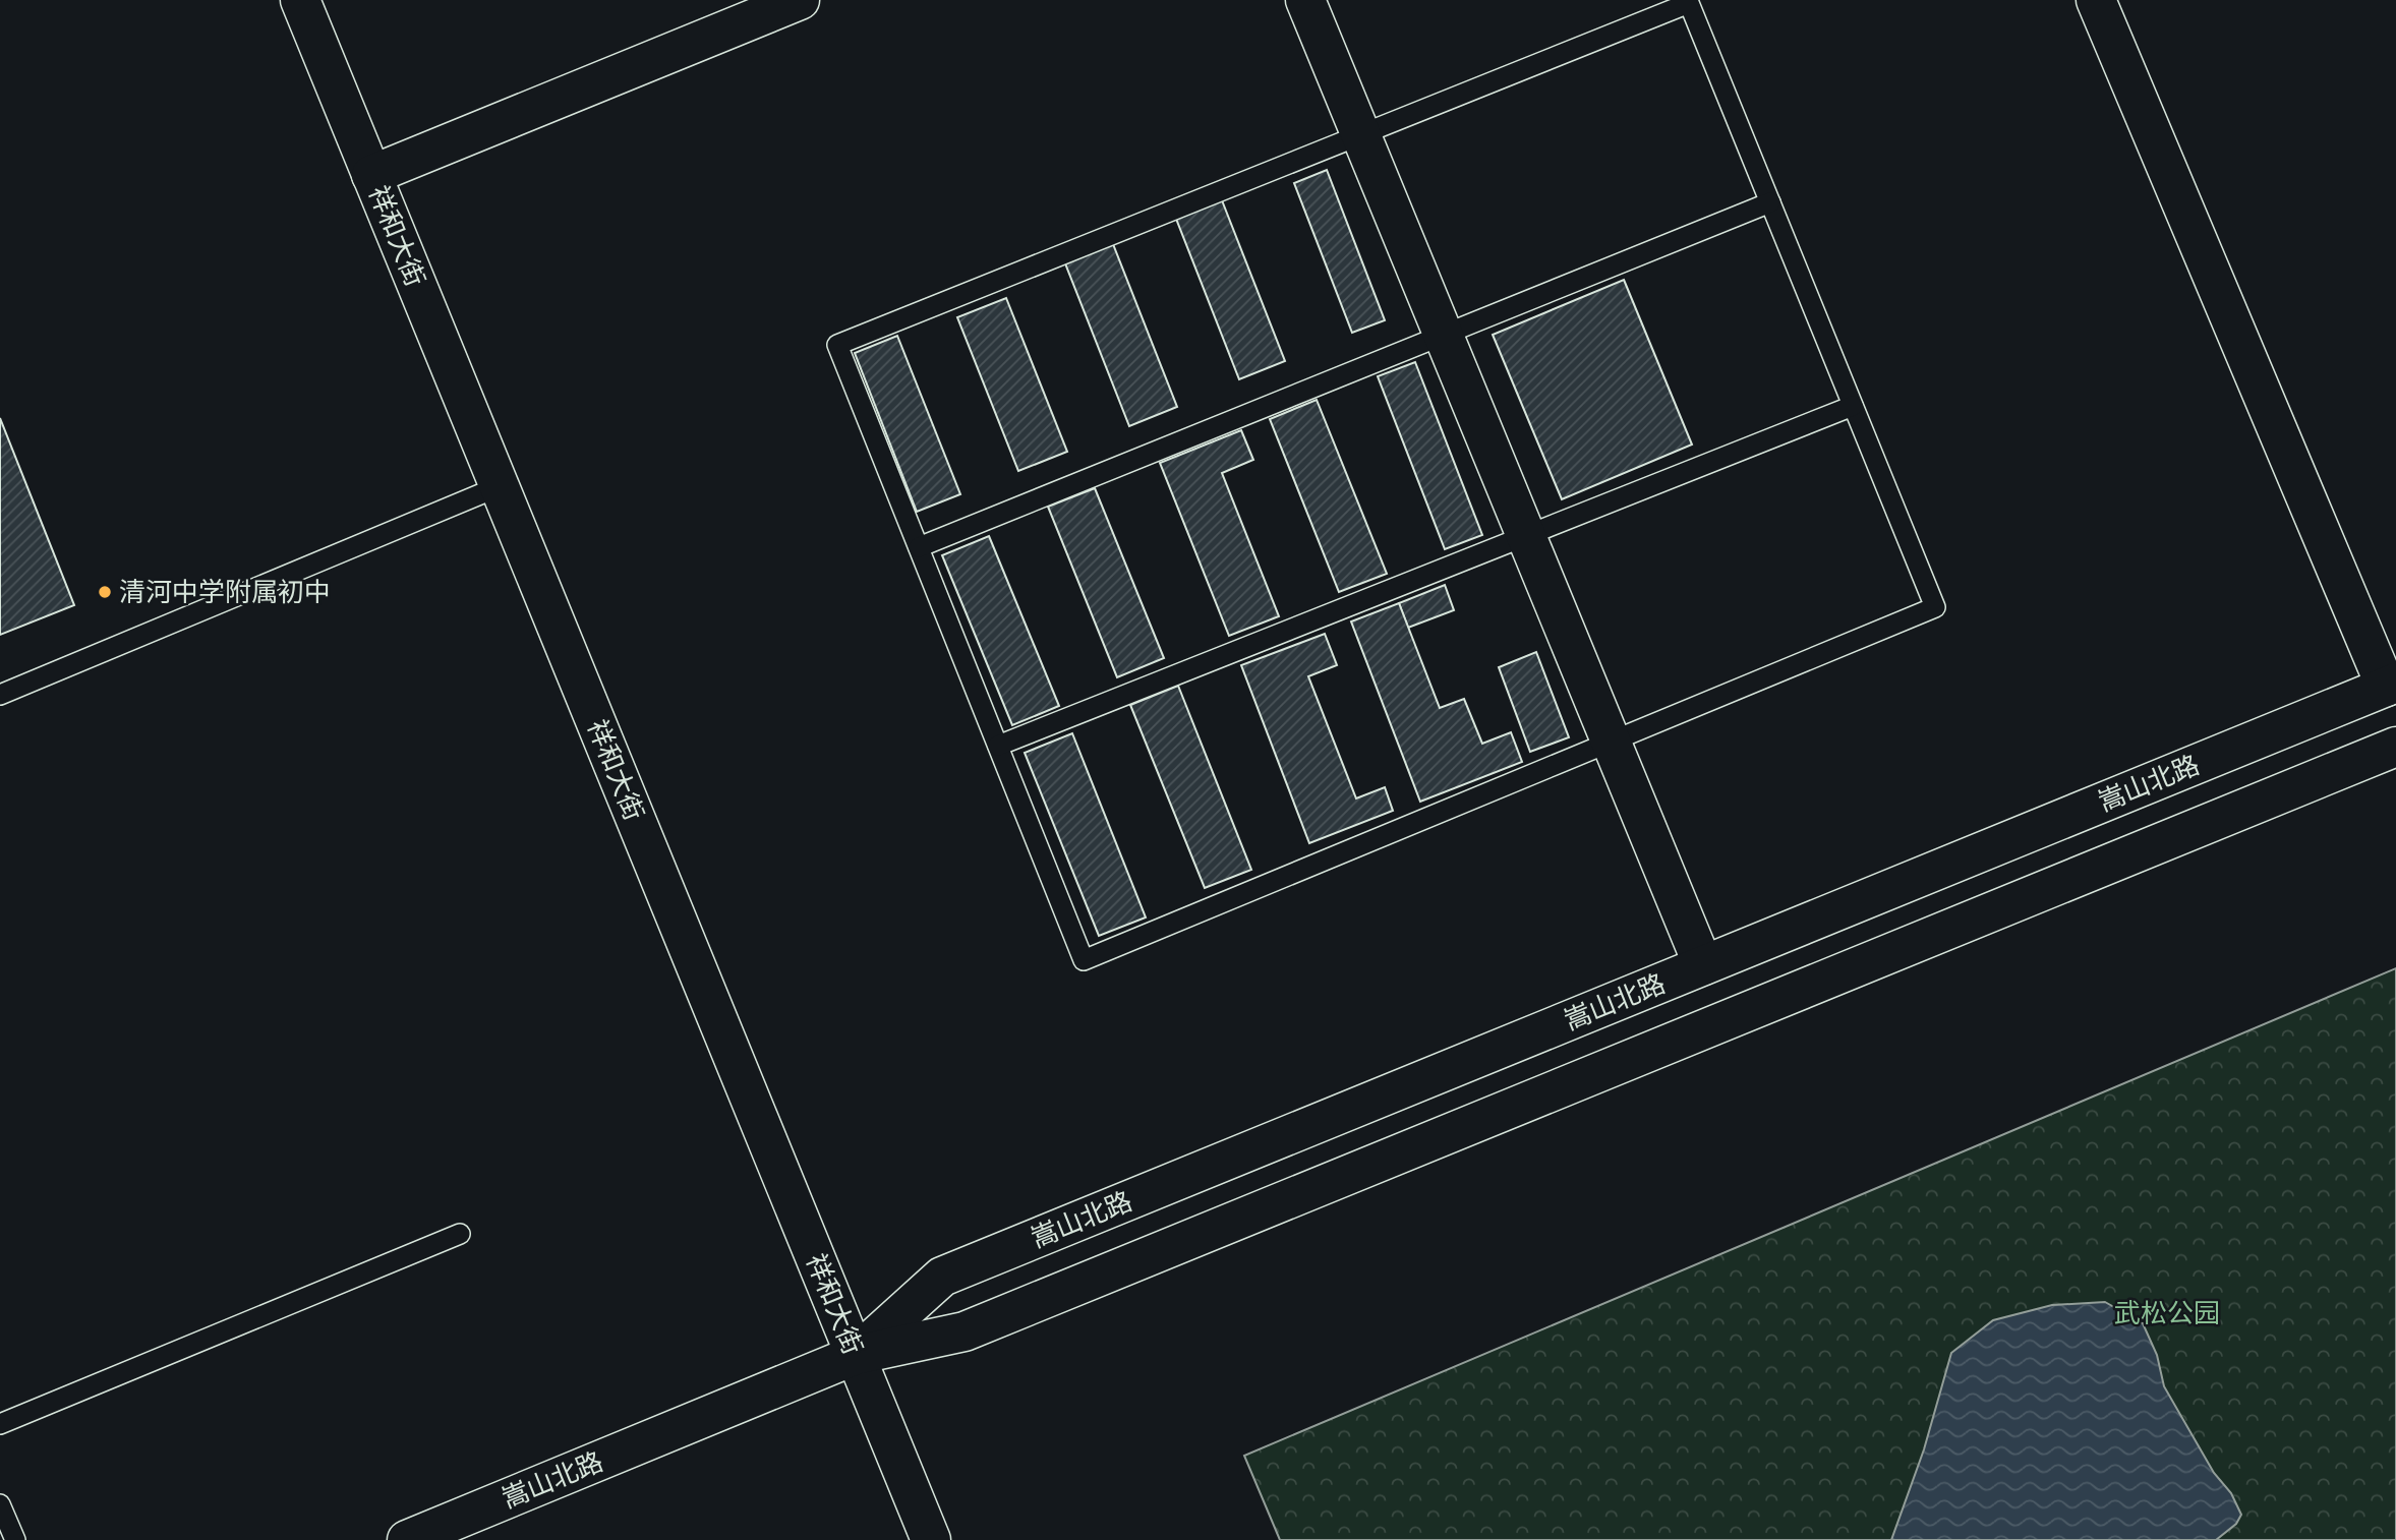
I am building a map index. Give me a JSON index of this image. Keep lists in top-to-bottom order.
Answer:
{
  "streets": {
    "street": ["祥和大街", "嵩山北路"]
  },
  "crossings": [
    ["祥和大街", "嵩山北路"]
  ],
  "parks": ["武松公园"],
  "places": ["清河中学附属初中"]
}
